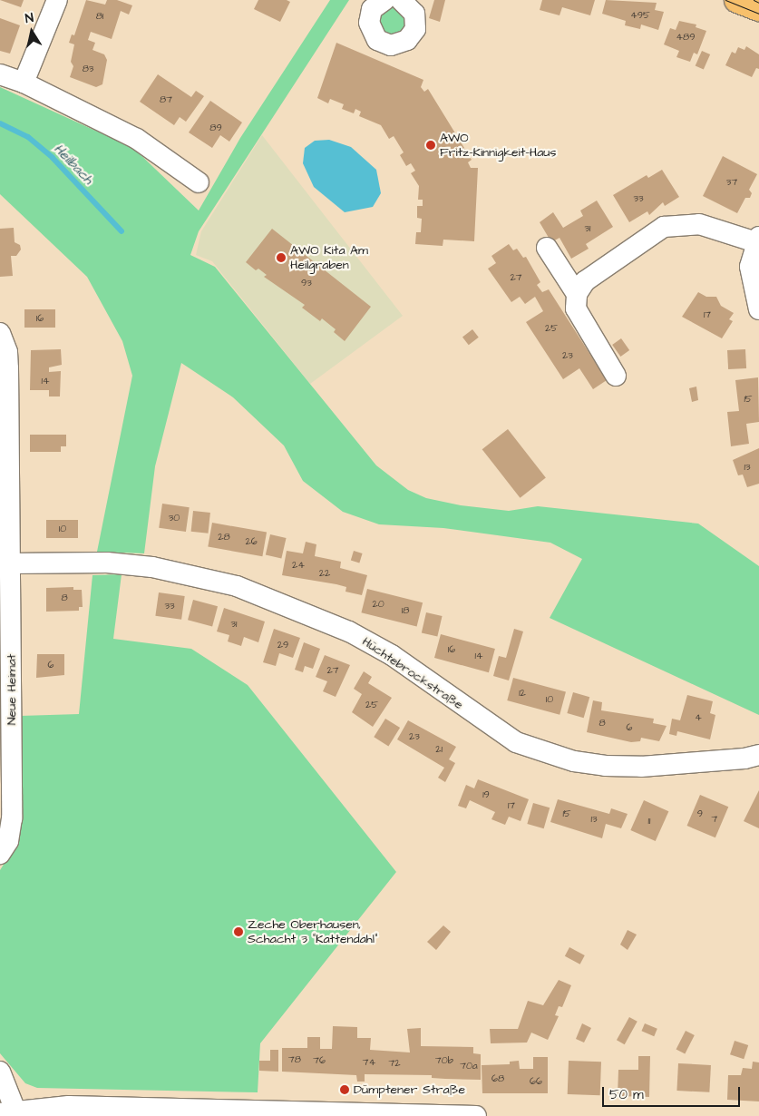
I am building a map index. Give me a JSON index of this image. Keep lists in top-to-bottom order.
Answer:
{
  "streets": {
    "street": ["Hüchtebrockstraße", "Neue Heimat"]
  },
  "crossings": [
    ["Hüchtebrockstraße", "Neue Heimat"]
  ],
  "water": ["Heilbach"],
  "places": [
    "AWO Fritz-Kinnigkeit-Haus",
    "AWO Kita Am Heilgraben",
    "Zeche Oberhausen, Schacht 3 \"Kattendahl\"",
    "Dümptener Straße"
  ],
  "house_numbers": [
    "495",
    "81",
    "489",
    "83",
    "87",
    "89",
    "37",
    "33",
    "31",
    "27",
    "93",
    "17",
    "16",
    "25",
    "23",
    "14",
    "15",
    "13",
    "30",
    "10",
    "28",
    "26",
    "24",
    "22",
    "8",
    "20",
    "33",
    "18",
    "31",
    "29",
    "16",
    "14",
    "6",
    "27",
    "12",
    "10",
    "25",
    "4",
    "8",
    "6",
    "23",
    "21",
    "19",
    "17",
    "15",
    "9",
    "13",
    "7",
    "11",
    "78",
    "76",
    "70b",
    "74",
    "72",
    "70a",
    "68",
    "66"
  ],
  "scale_bar": "50 m",
  "north": "top"
}
